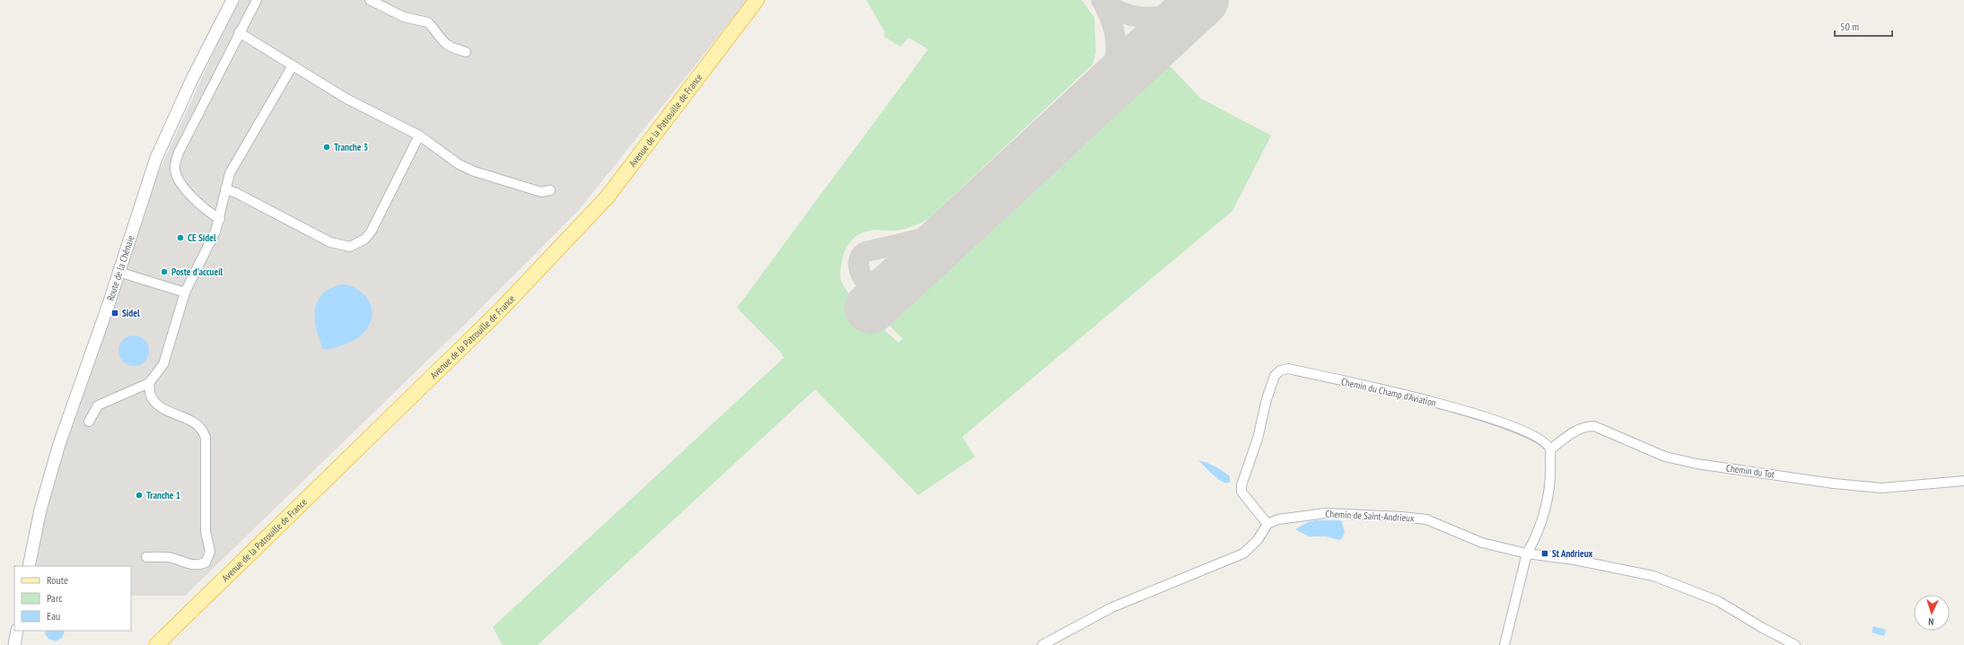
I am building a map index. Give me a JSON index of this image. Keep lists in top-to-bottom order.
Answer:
{
  "streets": {
    "main road": ["Avenue de la Patrouille de France"],
    "street": [
      "Route de la Chênaie",
      "Chemin du Champ d'Aviation",
      "Chemin du Tot",
      "Chemin de Saint-Andrieux"
    ]
  },
  "crossings": [
    ["Chemin du Champ d'Aviation", "Chemin du Tot"],
    ["Chemin du Champ d'Aviation", "Chemin de Saint-Andrieux"]
  ],
  "places": {
    "other": [
      "Tranche 3",
      "CE Sidel",
      "Poste d'accueil",
      "Tranche 1"
    ],
    "transit": ["Sidel", "St Andrieux"]
  },
  "legend": ["Route", "Parc", "Eau"],
  "scale_bar": "50 m",
  "north": "bottom"
}
